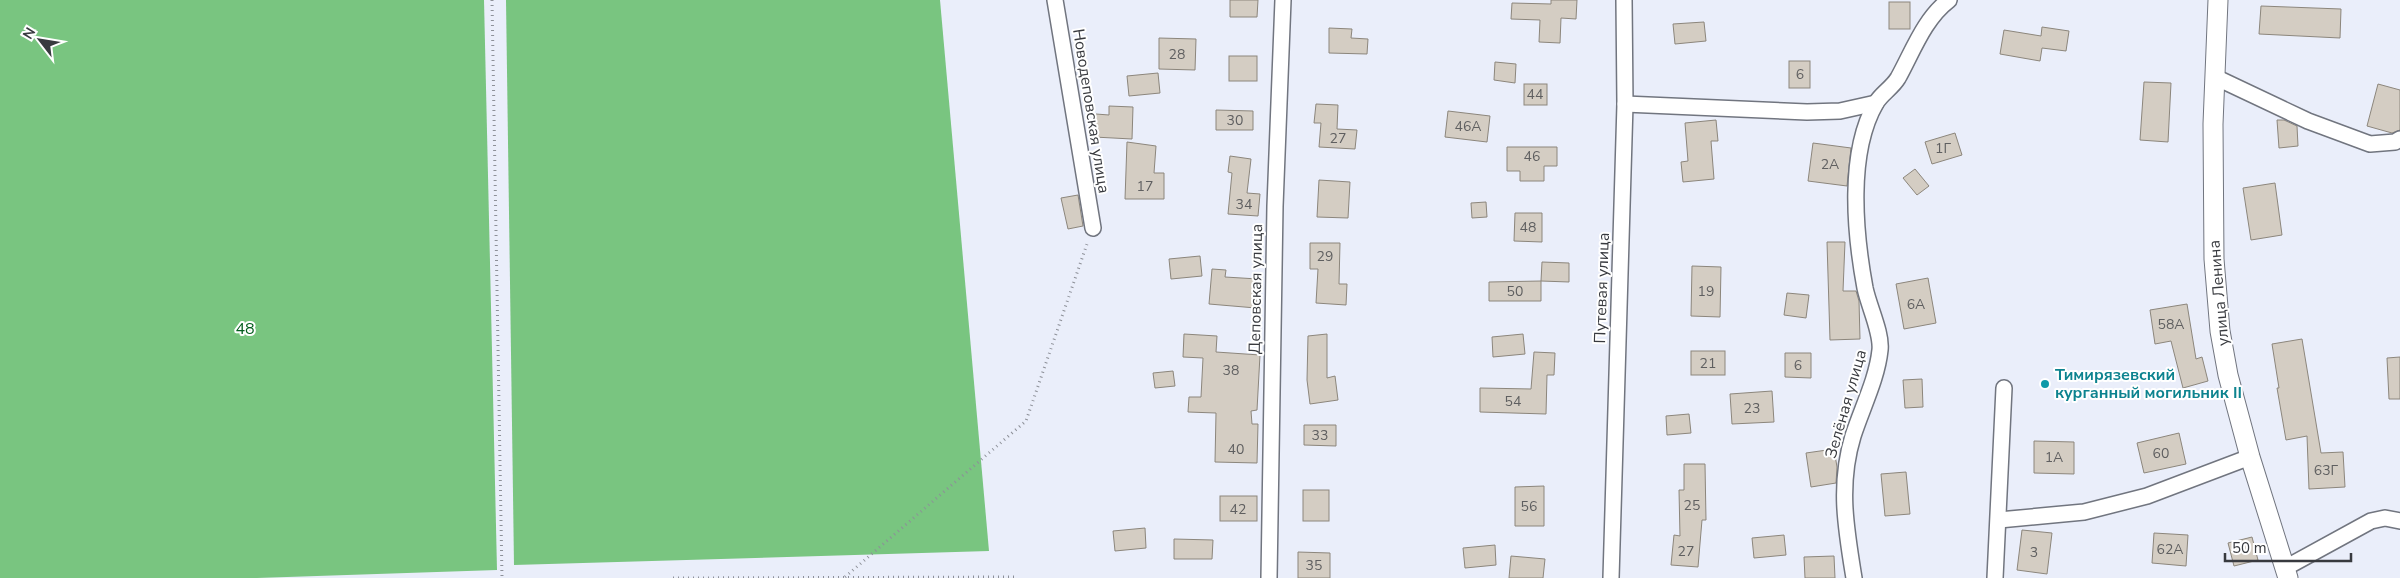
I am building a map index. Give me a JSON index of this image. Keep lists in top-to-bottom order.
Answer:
{
  "streets": {
    "street": [
      "Новодеповская улица",
      "Путевая улица",
      "Деповская улица",
      "улица Ленина",
      "Зелёная улица"
    ]
  },
  "parks": ["48"],
  "places": ["Тимирязевский курганный могильник II"],
  "house_numbers": [
    "28",
    "6",
    "44",
    "30",
    "46А",
    "27",
    "1Г",
    "46",
    "2А",
    "17",
    "34",
    "48",
    "29",
    "50",
    "19",
    "6А",
    "58А",
    "21",
    "6",
    "38",
    "54",
    "23",
    "33",
    "40",
    "60",
    "1А",
    "63Г",
    "25",
    "56",
    "42",
    "62А",
    "27",
    "3",
    "35"
  ],
  "scale_bar": "50 m",
  "north": "top left"
}
